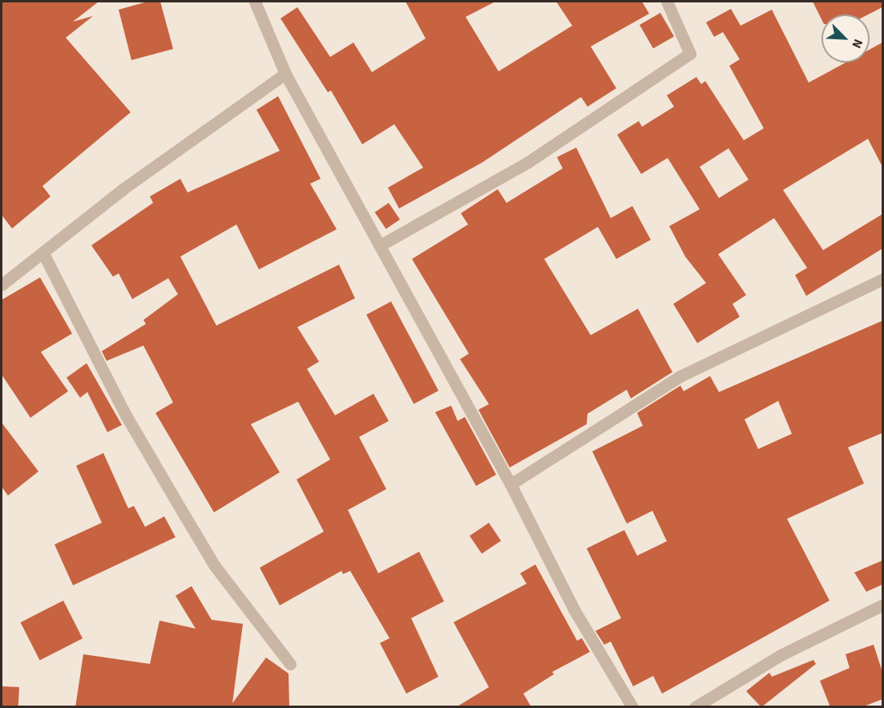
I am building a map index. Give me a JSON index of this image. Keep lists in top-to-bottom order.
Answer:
{
  "north": "bottom right"
}
